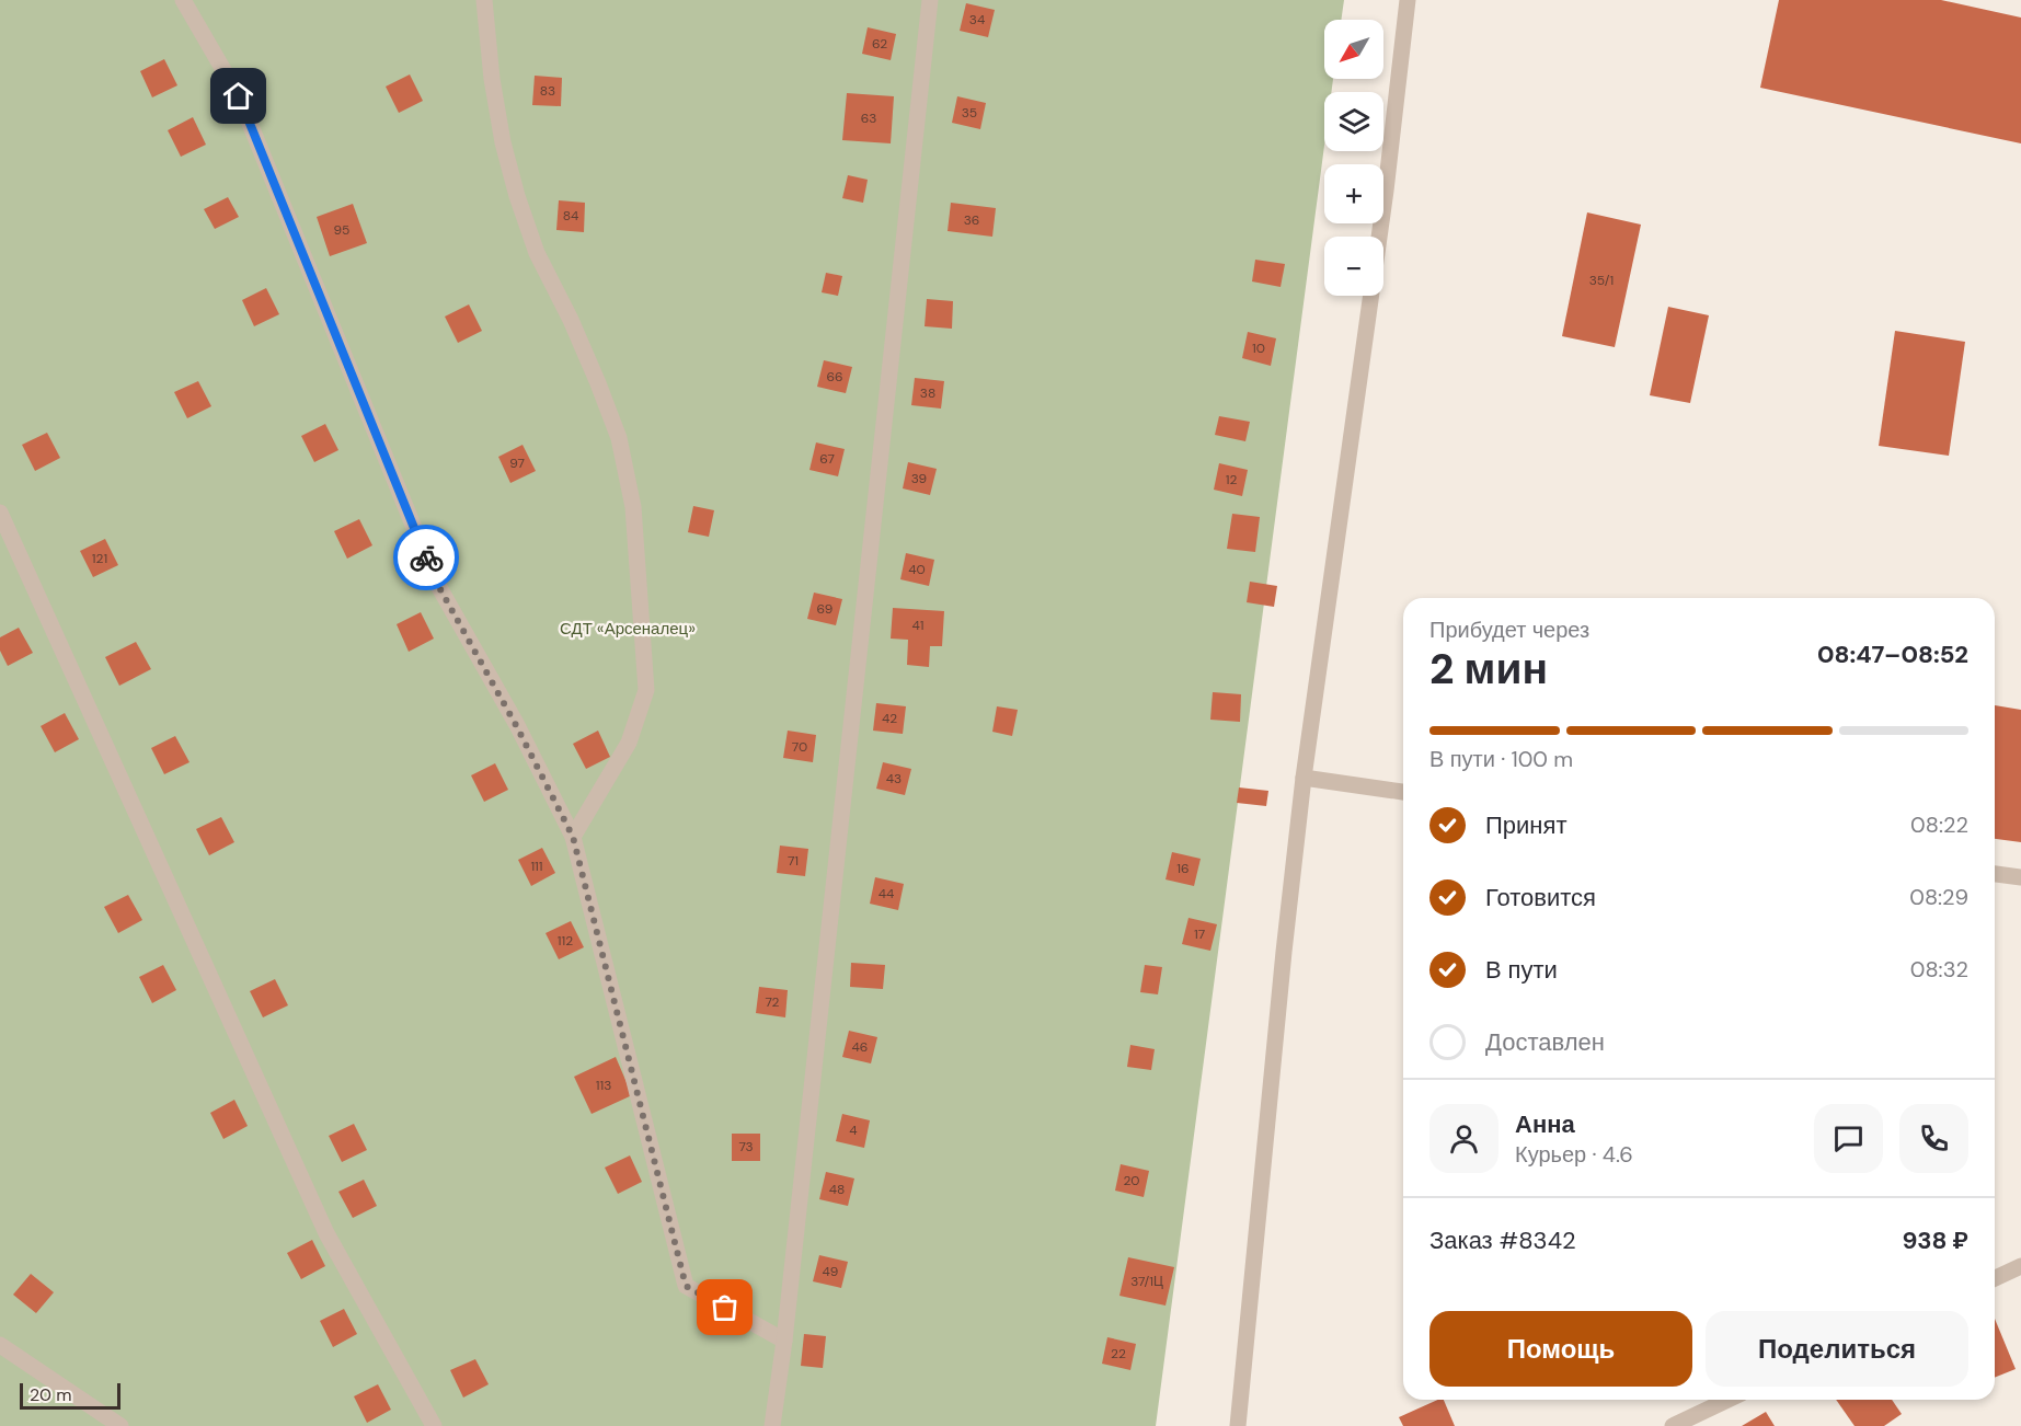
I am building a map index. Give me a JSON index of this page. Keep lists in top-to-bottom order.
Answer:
{
  "parks": ["СДТ «Арсеналец»"],
  "house_numbers": [
    "34",
    "62",
    "83",
    "35",
    "63",
    "84",
    "36",
    "95",
    "35/1",
    "10",
    "66",
    "38",
    "67",
    "97",
    "39",
    "12",
    "121",
    "40",
    "69",
    "41",
    "42",
    "70",
    "43",
    "71",
    "111",
    "16",
    "44",
    "17",
    "112",
    "72",
    "46",
    "113",
    "4",
    "73",
    "20",
    "48",
    "49",
    "37/1Ц",
    "22"
  ],
  "scale_bar": "20 m",
  "north": "bottom left",
  "page": {
    "map_buttons": ["+", "−"],
    "heading": ["2 мин", "Прибудет через", "08:47–08:52"],
    "panel": [
      "Анна",
      "Курьер · 4.6",
      "Заказ #8342",
      "938 ₽"
    ],
    "bar": "В пути · 100 m",
    "list": [
      ["Принят", "08:22"],
      ["Готовится", "08:29"],
      ["В пути", "08:32"],
      "Доставлен"
    ],
    "buttons": ["Помощь", "Поделиться"],
    "scale": "20 m"
  }
}
